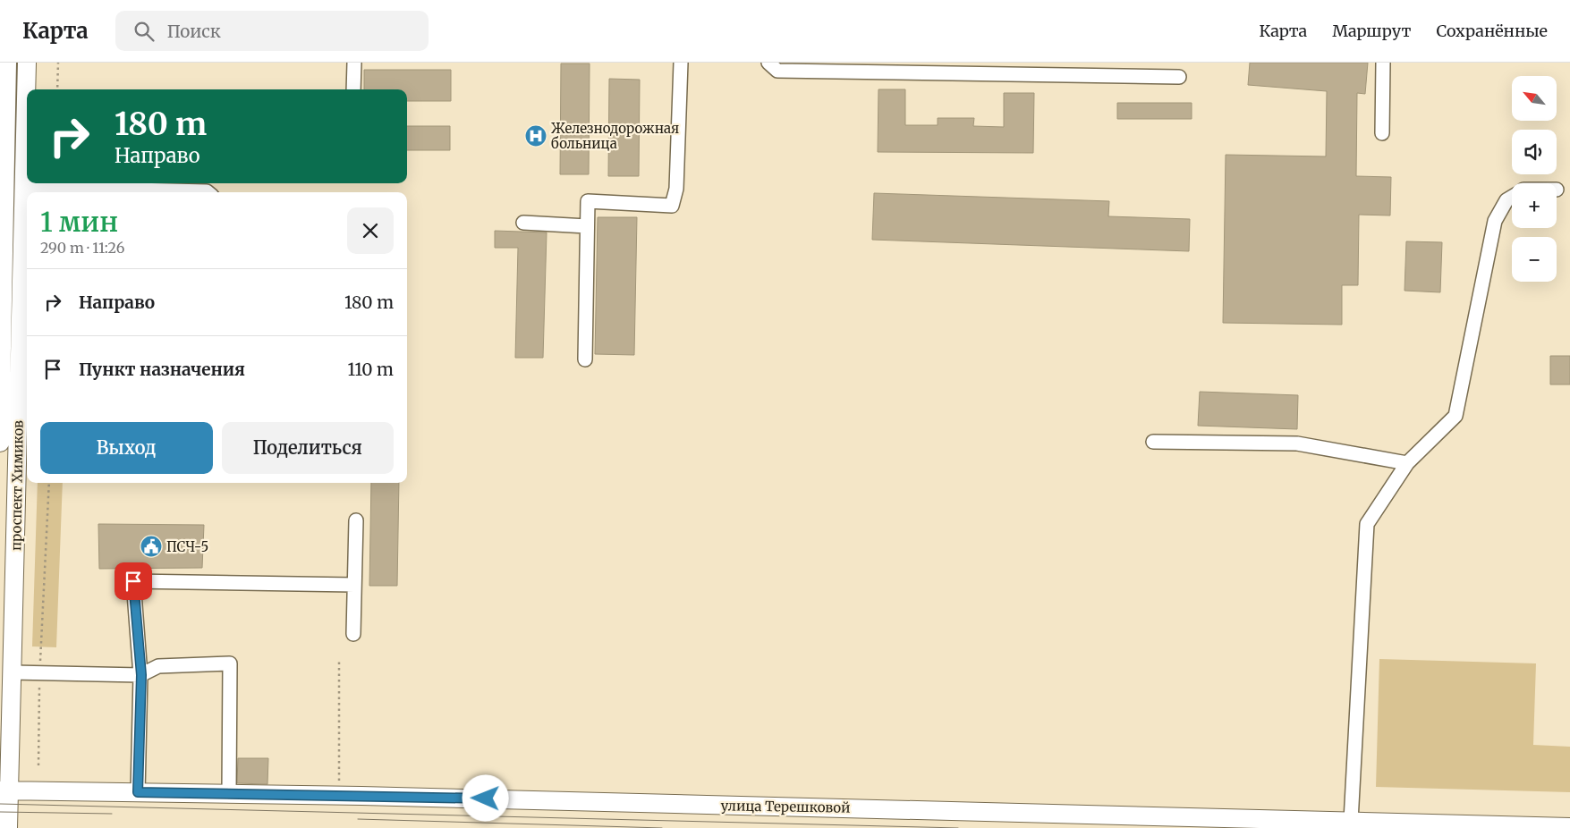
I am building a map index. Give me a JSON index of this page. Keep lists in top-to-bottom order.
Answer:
{
  "streets": {
    "main road": ["проспект Химиков", "улица Терешковой"]
  },
  "crossings": [
    ["проспект Химиков", "улица Терешковой"]
  ],
  "places": {
    "hospital": ["Железнодорожная больница"],
    "public building": ["ПСЧ-5"]
  },
  "north": "top left",
  "page": {
    "header": "Карта",
    "search": "Поиск",
    "nav": ["Карта", "Маршрут", "Сохранённые"],
    "map_buttons": ["+", "−"],
    "turn": ["180 m", "Направо"],
    "heading": ["1 мин", "290 m · 11:26"],
    "list": [
      {
        "name": "Направо",
        "value": "180 m"
      },
      {
        "name": "Пункт назначения",
        "value": "110 m"
      }
    ],
    "buttons": ["Выход", "Поделиться"]
  }
}
